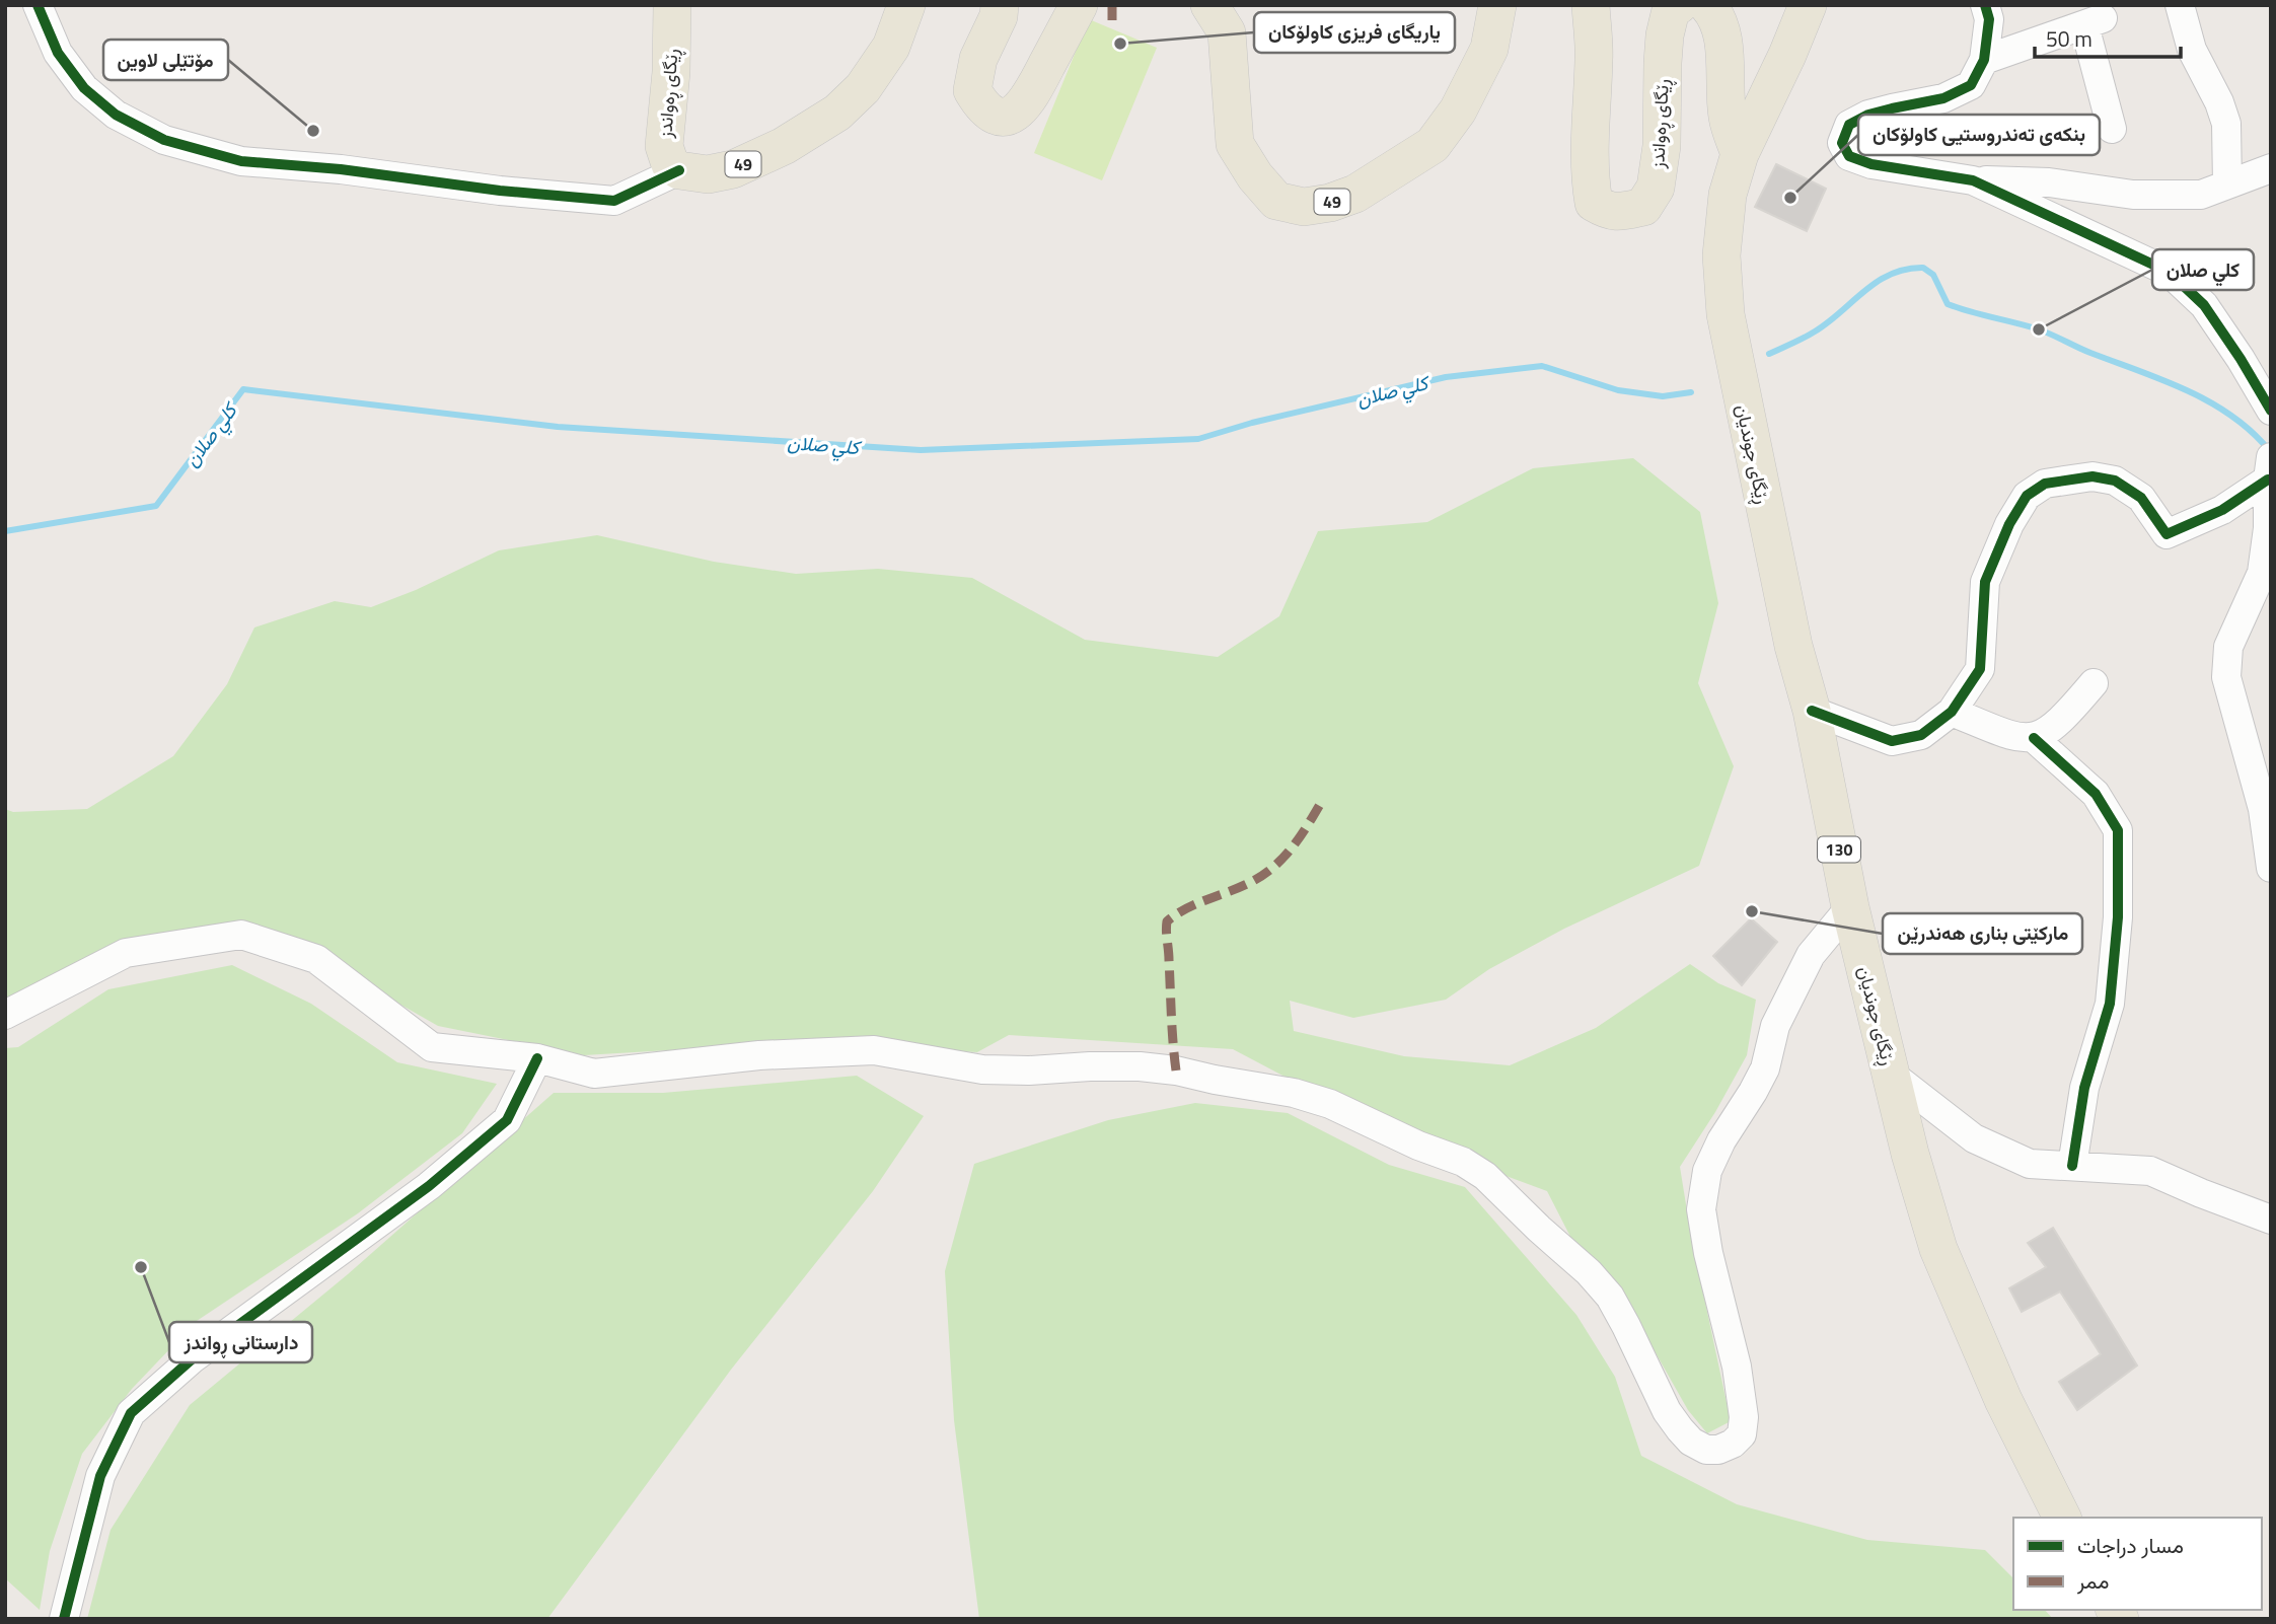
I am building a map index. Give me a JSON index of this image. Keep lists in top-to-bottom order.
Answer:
{
  "streets": {
    "main road": [
      "ڕێگای ڕەواندز",
      "49",
      "ڕێگای جوندیان",
      "130"
    ]
  },
  "crossings": [
    ["ڕێگای ڕەواندز", "49"]
  ],
  "water": ["كلي صلان"],
  "places": [
    "یاریگای فریزی کاولۆکان",
    "مۆتێلی لاوین",
    "بنکەی تەندروستیی کاولۆکان",
    "كلي صلان",
    "مارکێتی بناری هەندرێن",
    "دارستانی ڕواندز"
  ],
  "legend": ["مسار دراجات", "ممر"],
  "scale_bar": "50 m"
}
